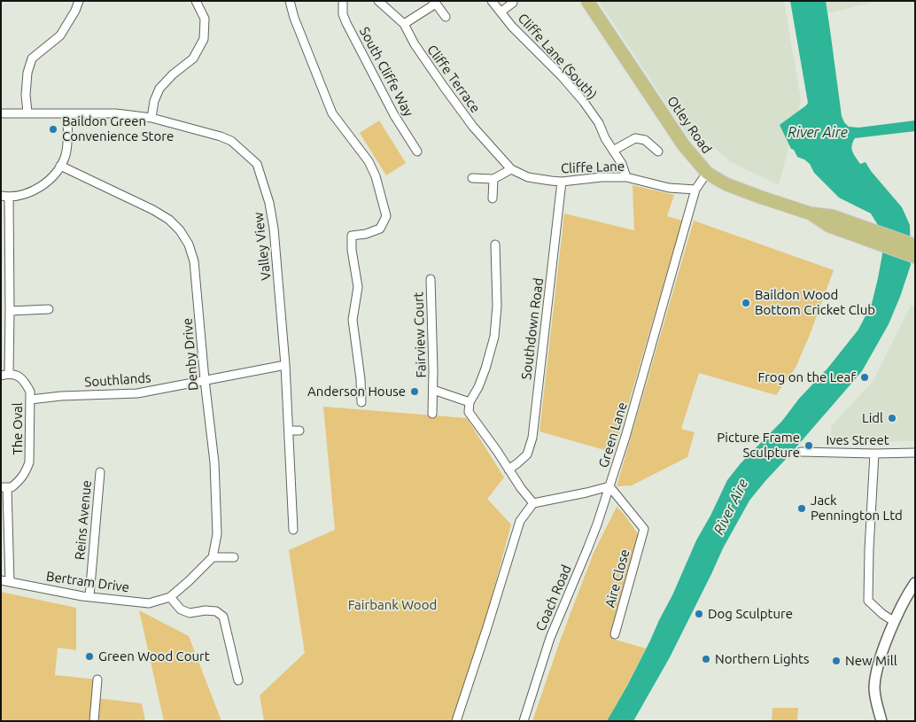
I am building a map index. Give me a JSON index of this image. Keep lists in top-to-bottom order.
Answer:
{
  "streets": {
    "main road": ["Otley Road"],
    "street": [
      "Cliffe Lane (South)",
      "South Cliffe Way",
      "Cliffe Terrace",
      "Cliffe Lane",
      "Valley View",
      "Southdown Road",
      "Fairview Court",
      "Denby Drive",
      "Southlands",
      "The Oval",
      "Green Lane",
      "Ives Street",
      "Reins Avenue",
      "Aire Close",
      "Bertram Drive",
      "Coach Road"
    ]
  },
  "crossings": [
    ["Cliffe Lane (South)", "Cliffe Lane"],
    ["Cliffe Terrace", "Cliffe Lane"],
    ["Otley Road", "Green Lane"],
    ["Cliffe Lane", "Southdown Road"],
    ["Cliffe Lane", "Green Lane"],
    ["Valley View", "Southlands"],
    ["Denby Drive", "Southlands"],
    ["Southlands", "The Oval"],
    ["Green Lane", "Aire Close"],
    ["Green Lane", "Coach Road"],
    ["Reins Avenue", "Bertram Drive"],
    ["Aire Close", "Coach Road"]
  ],
  "water": ["River Aire"],
  "parks": ["Fairbank Wood"],
  "places": [
    "Baildon Green Convenience Store",
    "Baildon Wood Bottom Cricket Club",
    "Frog on the Leaf",
    "Anderson House",
    "Lidl",
    "Picture Frame Sculpture",
    "Jack Pennington Ltd",
    "Dog Sculpture",
    "Green Wood Court",
    "Northern Lights",
    "New Mill"
  ]
}
